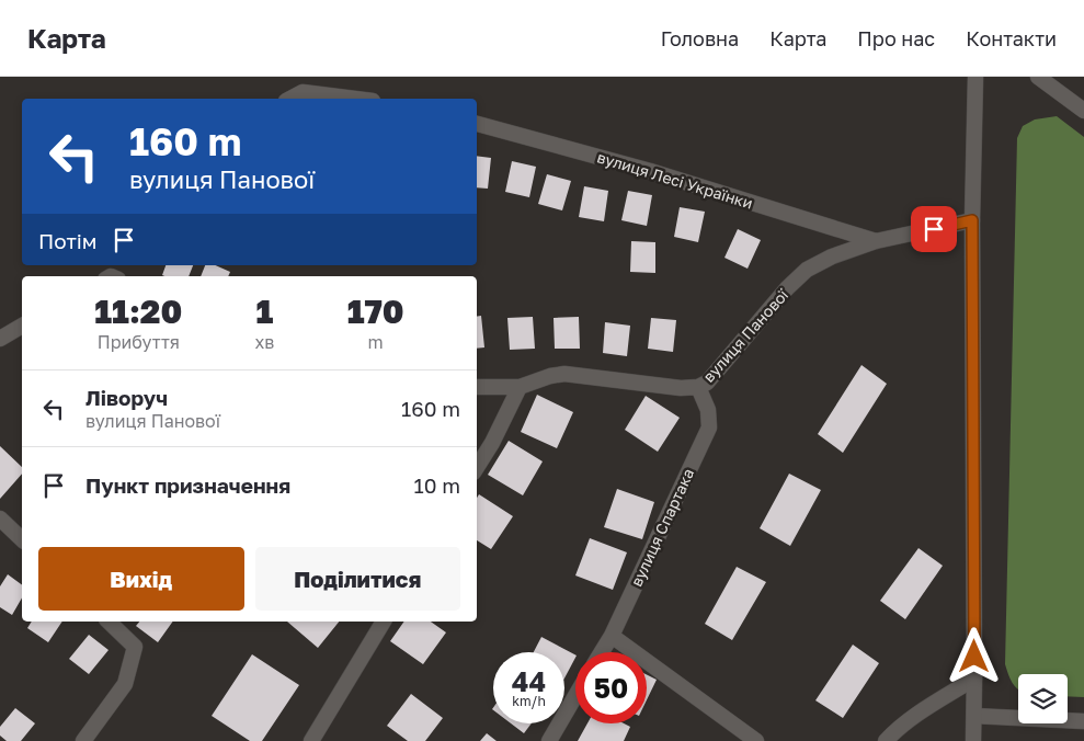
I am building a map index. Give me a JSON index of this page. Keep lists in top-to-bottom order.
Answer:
{
  "streets": {
    "street": ["вулиця Лесі Українки", "вулиця Панової", "вулиця Спартака"]
  },
  "crossings": [
    ["вулиця Лесі Українки", "вулиця Панової"],
    ["вулиця Панової", "вулиця Спартака"]
  ],
  "page": {
    "header": "Карта",
    "nav": [
      "Головна",
      "Карта",
      "Про нас",
      "Контакти"
    ],
    "turn": ["160 m", "вулиця Панової"],
    "then": "Потім",
    "eta": [
      "11:20",
      "Прибуття",
      "1",
      "хв",
      "170",
      "m"
    ],
    "list": [
      {
        "name": "Ліворуч",
        "note": "вулиця Панової",
        "value": "160 m"
      },
      {
        "name": "Пункт призначення",
        "value": "10 m"
      }
    ],
    "buttons": ["Вихід", "Поділитися"],
    "speed": "44 km/h",
    "limit": "50"
  }
}
